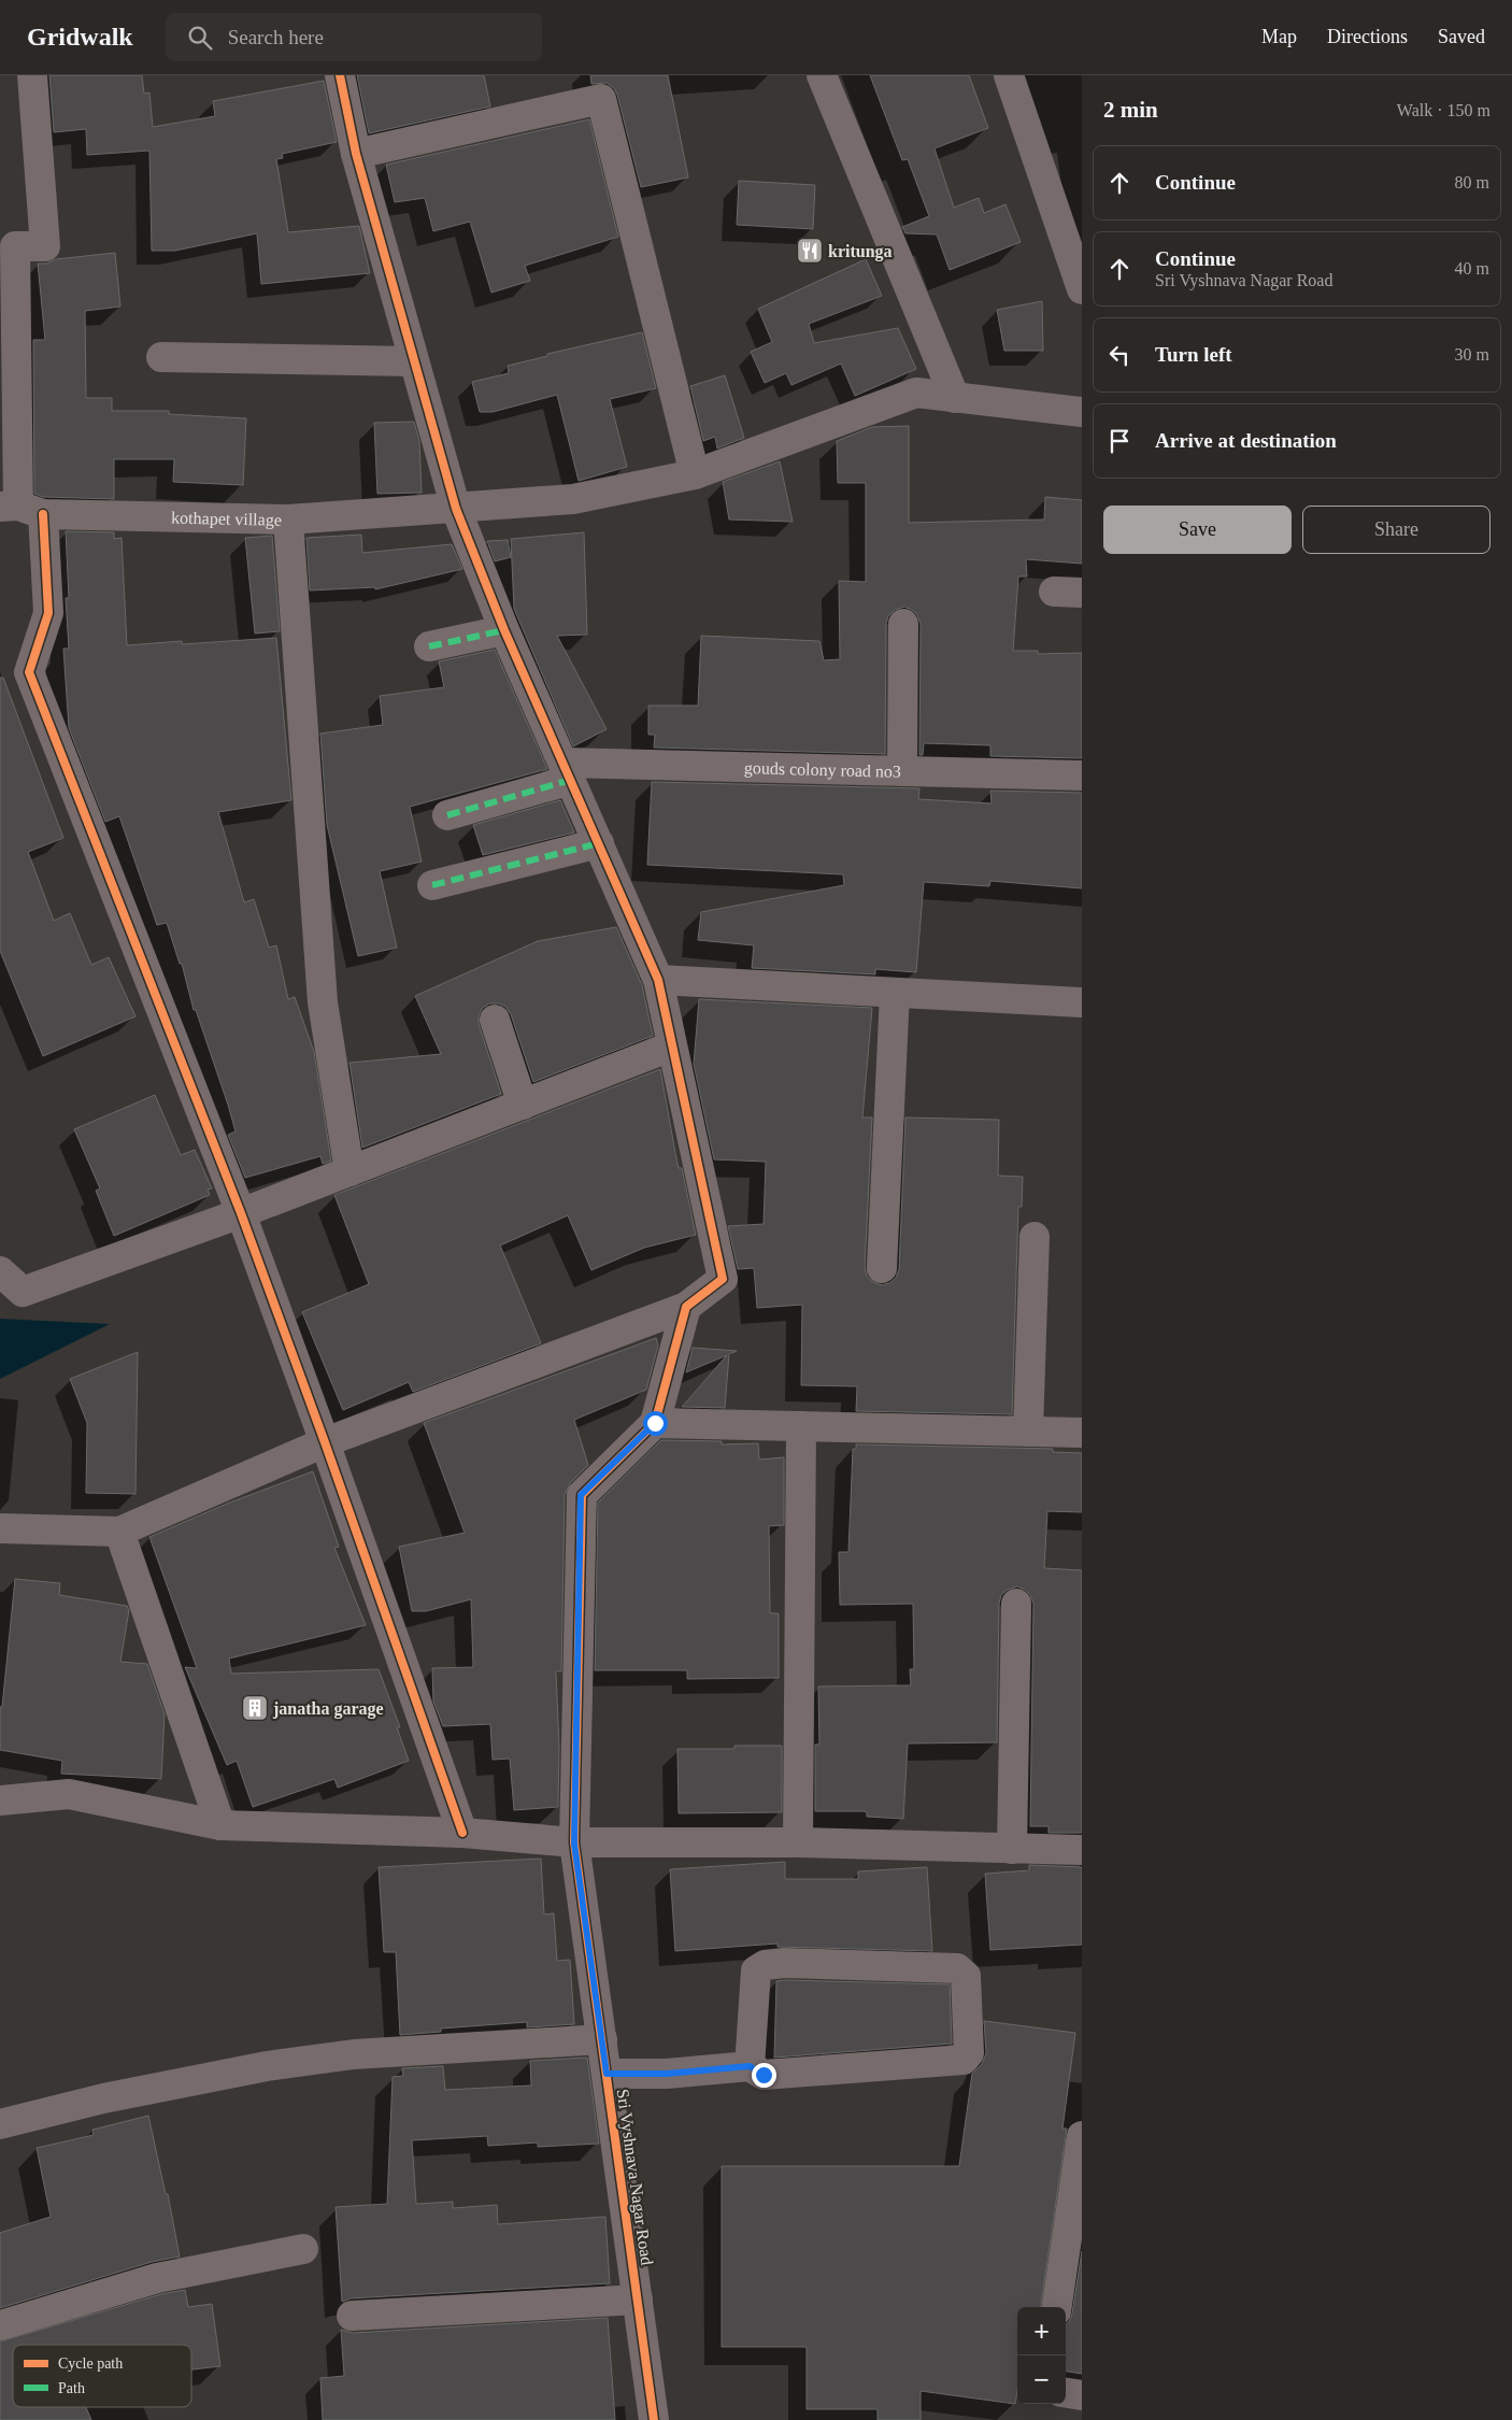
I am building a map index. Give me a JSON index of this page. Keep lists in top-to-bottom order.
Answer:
{
  "streets": {
    "street": ["kothapet village", "gouds colony road no3", "Sri Vyshnava Nagar Road"]
  },
  "places": {
    "restaurant": ["kritunga"],
    "building": ["janatha garage"]
  },
  "legend": ["Cycle path", "Path"],
  "page": {
    "header": "Gridwalk",
    "search": "Search here",
    "nav": ["Map", "Directions", "Saved"],
    "heading": ["2 min", "Walk · 150 m"],
    "list": [
      ["Continue", "80 m"],
      ["Continue", "Sri Vyshnava Nagar Road", "40 m"],
      ["Turn left", "30 m"],
      "Arrive at destination"
    ],
    "buttons": ["Save", "Share"],
    "map_buttons": ["+", "−"]
  }
}
